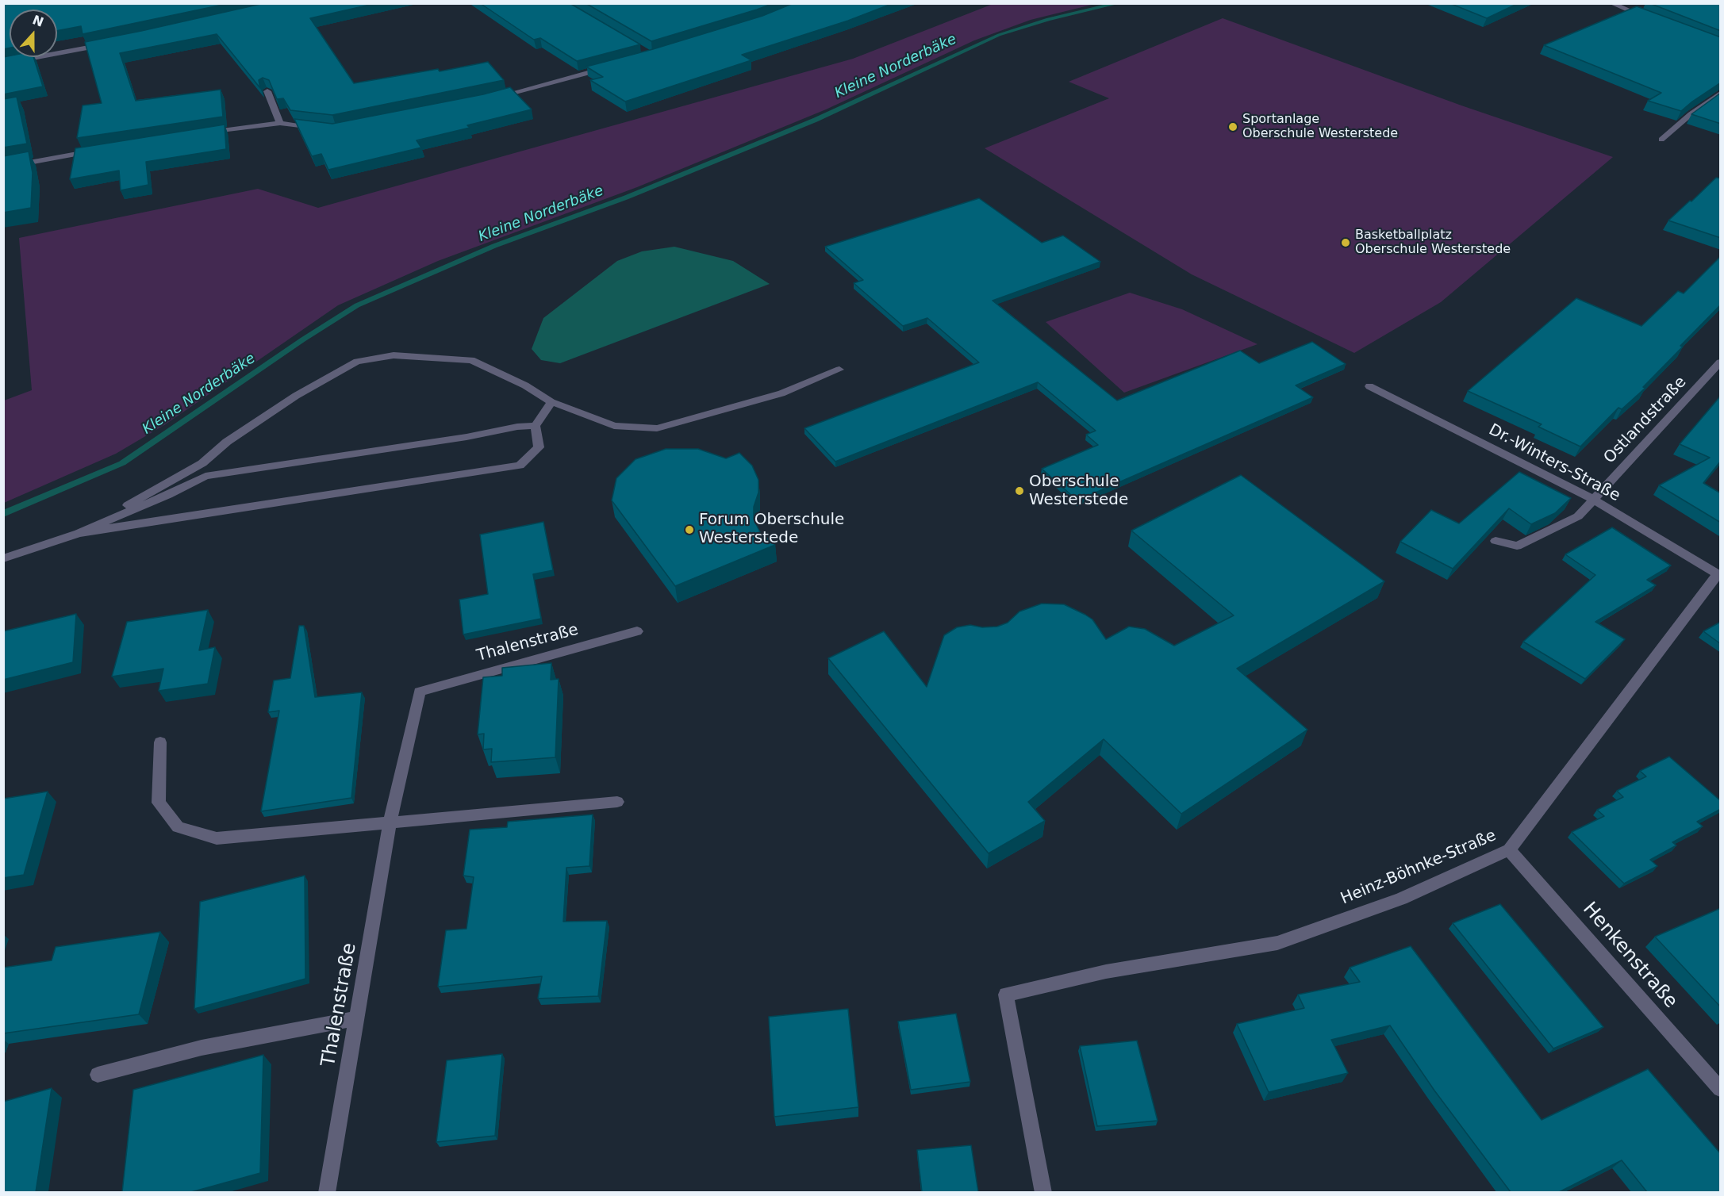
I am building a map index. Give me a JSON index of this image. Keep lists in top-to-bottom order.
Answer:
{
  "streets": {
    "street": [
      "Ostlandstraße",
      "Dr.-Winters-Straße",
      "Thalenstraße",
      "Heinz-Böhnke-Straße",
      "Henkenstraße"
    ]
  },
  "crossings": [
    ["Ostlandstraße", "Dr.-Winters-Straße"],
    ["Dr.-Winters-Straße", "Heinz-Böhnke-Straße"],
    ["Heinz-Böhnke-Straße", "Henkenstraße"]
  ],
  "water": ["Kleine Norderbäke"],
  "places": [
    "Sportanlage Oberschule Westerstede",
    "Basketballplatz Oberschule Westerstede",
    "Oberschule Westerstede",
    "Forum Oberschule Westerstede"
  ],
  "north": "top"
}
